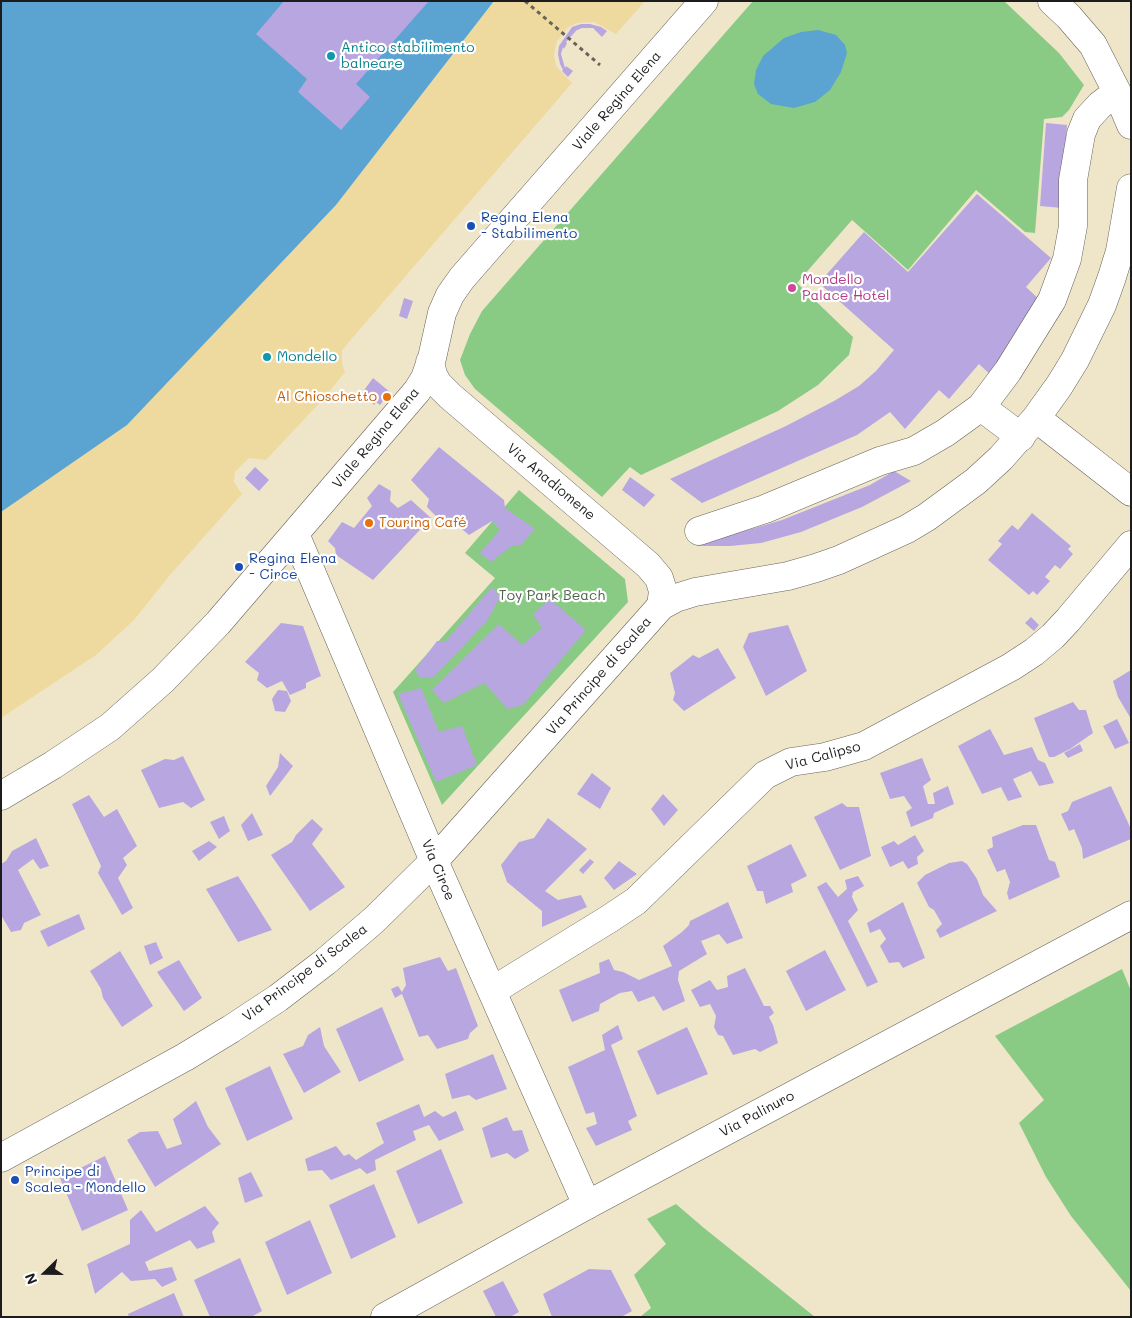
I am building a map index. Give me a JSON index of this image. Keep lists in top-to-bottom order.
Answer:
{
  "streets": {
    "street": [
      "Viale Regina Elena",
      "Via Anadiomene",
      "Via Principe di Scalea",
      "Via Calipso",
      "Via Circe",
      "Via Palinuro"
    ]
  },
  "crossings": [
    ["Viale Regina Elena", "Via Anadiomene"],
    ["Viale Regina Elena", "Via Circe"],
    ["Via Anadiomene", "Via Principe di Scalea"],
    ["Via Principe di Scalea", "Via Circe"],
    ["Via Calipso", "Via Circe"],
    ["Via Circe", "Via Palinuro"]
  ],
  "parks": ["Toy Park Beach"],
  "places": [
    "Antico stabilimento balneare",
    "Regina Elena - Stabilimento",
    "Mondello Palace Hotel",
    "Mondello",
    "Al Chioschetto",
    "Touring Café",
    "Regina Elena - Circe",
    "Principe di Scalea - Mondello"
  ],
  "north": "left"
}
